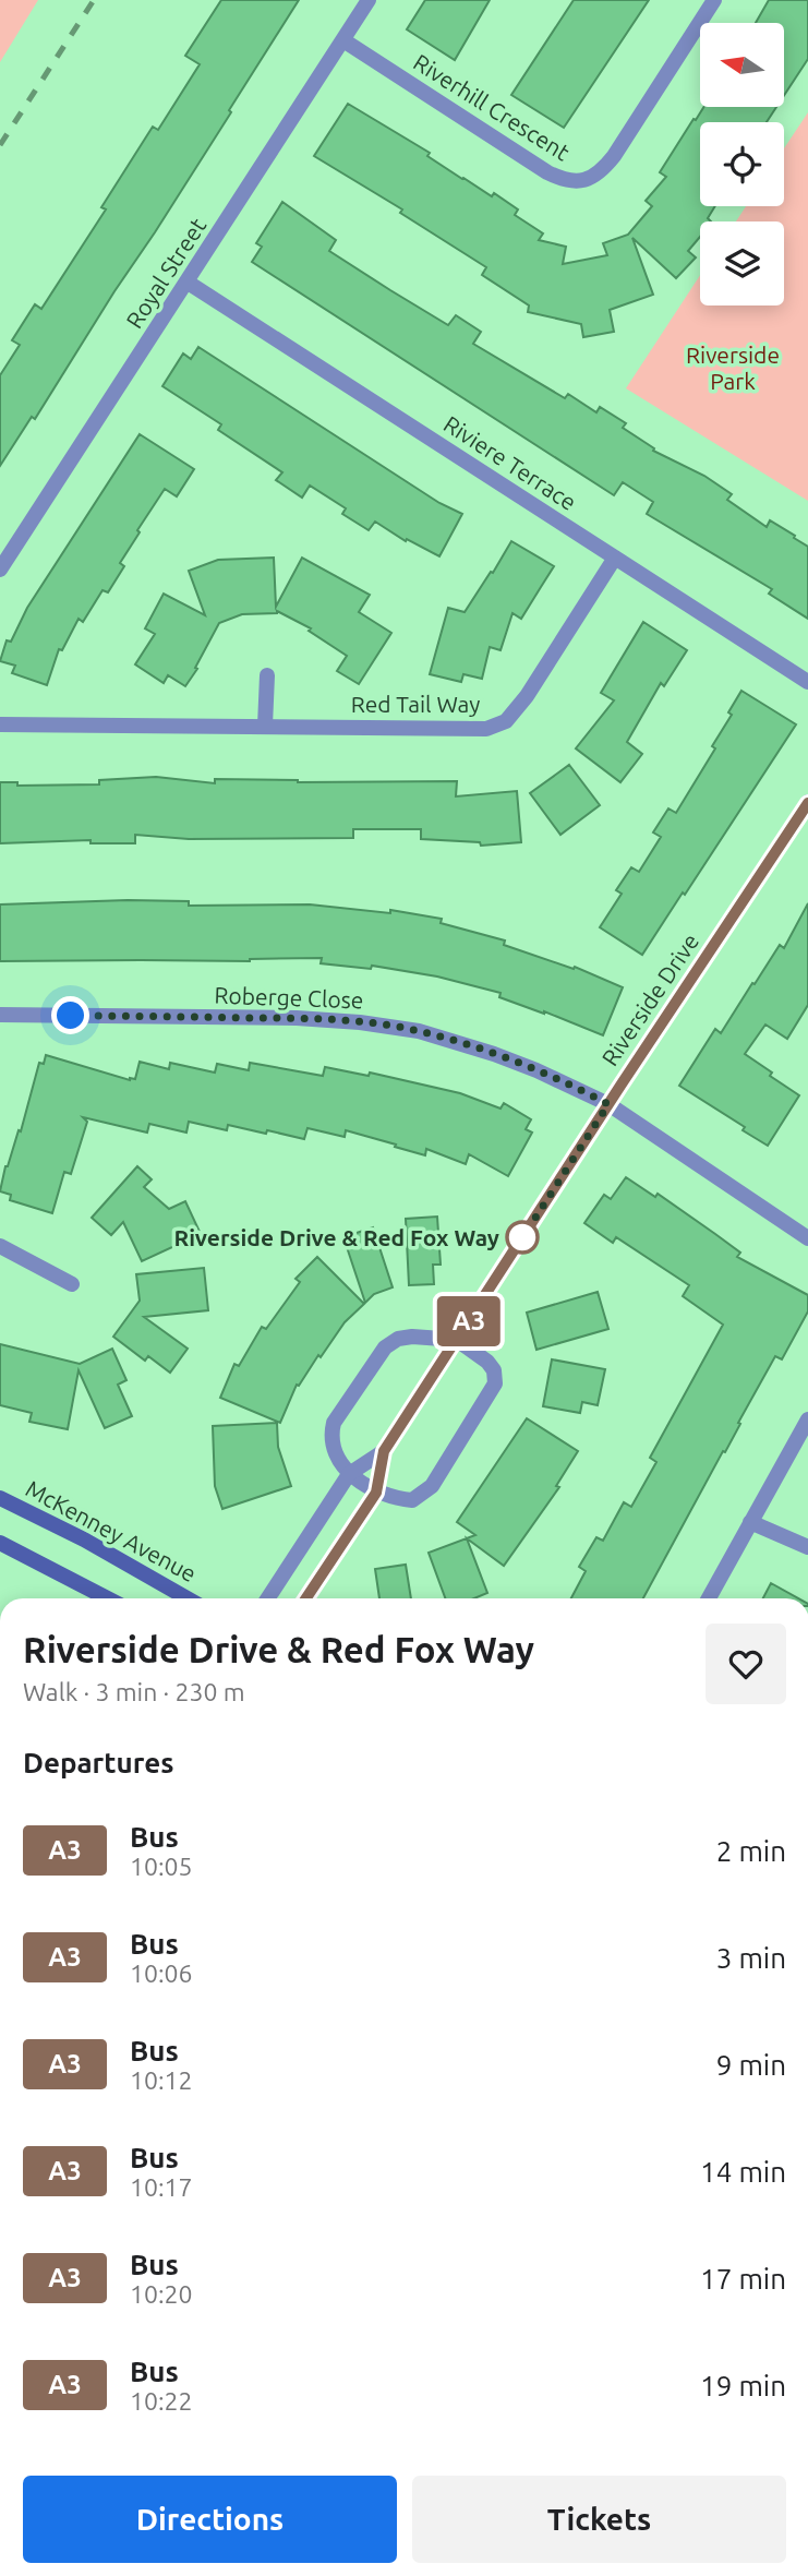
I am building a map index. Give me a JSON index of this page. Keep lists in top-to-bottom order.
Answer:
{
  "streets": {
    "main road": ["McKenney Avenue"],
    "street": [
      "Riverhill Crescent",
      "Royal Street",
      "Riviere Terrace",
      "Red Tail Way",
      "Roberge Close",
      "Riverside Drive"
    ]
  },
  "crossings": [
    ["Riverhill Crescent", "Royal Street"],
    ["Royal Street", "Riviere Terrace"],
    ["Riviere Terrace", "Red Tail Way"],
    ["Roberge Close", "Riverside Drive"]
  ],
  "parks": ["Riverside Park"],
  "places": ["Riverside Drive & Red Fox Way"],
  "lines": ["bus line A3"],
  "north": "left",
  "page": {
    "on_map": "A3",
    "heading": [
      ["Riverside Drive & Red Fox Way", "Walk · 3 min · 230 m"],
      "Departures"
    ],
    "list": [
      {
        "mark": "A3",
        "name": "Bus",
        "note": "10:05",
        "value": "2 min"
      },
      {
        "mark": "A3",
        "name": "Bus",
        "note": "10:06",
        "value": "3 min"
      },
      {
        "mark": "A3",
        "name": "Bus",
        "note": "10:12",
        "value": "9 min"
      },
      {
        "mark": "A3",
        "name": "Bus",
        "note": "10:17",
        "value": "14 min"
      },
      {
        "mark": "A3",
        "name": "Bus",
        "note": "10:20",
        "value": "17 min"
      },
      {
        "mark": "A3",
        "name": "Bus",
        "note": "10:22",
        "value": "19 min"
      }
    ],
    "buttons": ["Directions", "Tickets"]
  }
}
